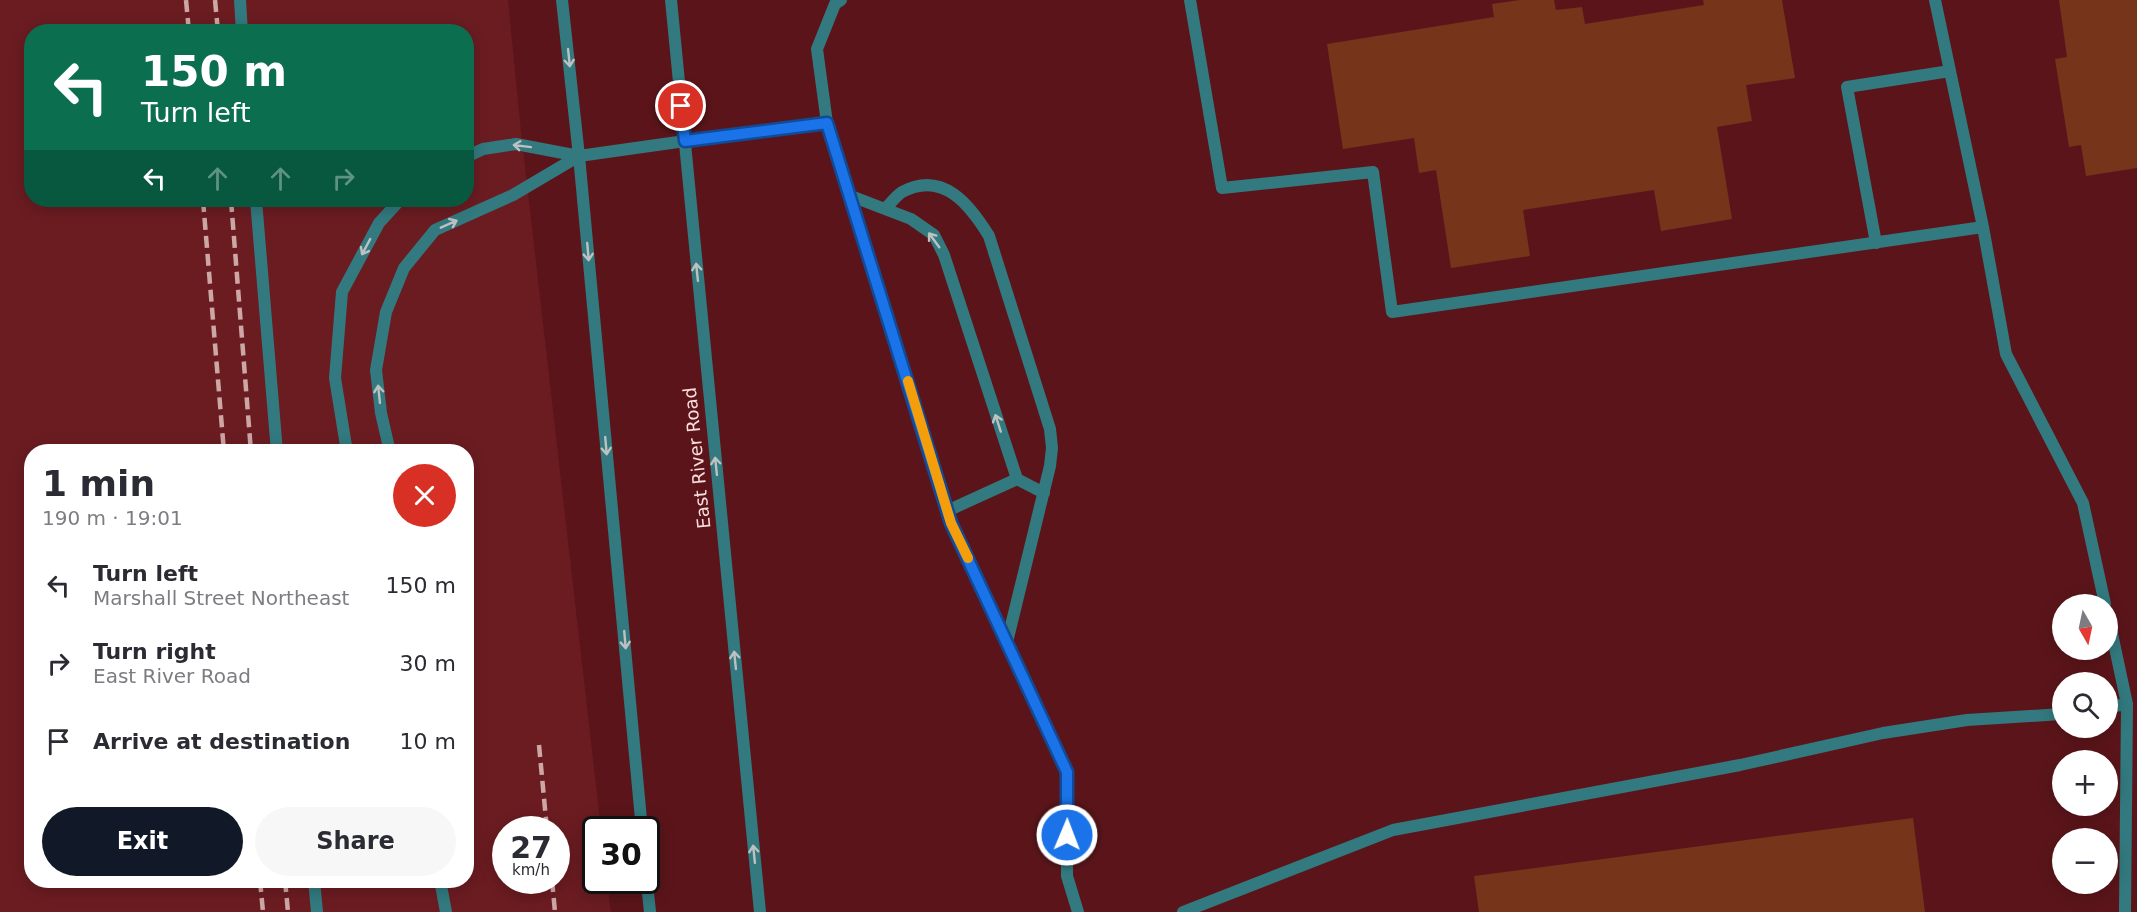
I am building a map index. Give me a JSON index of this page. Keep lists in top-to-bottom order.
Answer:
{
  "streets": {
    "street": ["East River Road"]
  },
  "north": "bottom",
  "page": {
    "turn": ["150 m", "Turn left"],
    "heading": ["1 min", "190 m · 19:01"],
    "list": [
      {
        "name": "Turn left",
        "note": "Marshall Street Northeast",
        "value": "150 m"
      },
      {
        "name": "Turn right",
        "note": "East River Road",
        "value": "30 m"
      },
      {
        "name": "Arrive at destination",
        "value": "10 m"
      }
    ],
    "map_buttons": ["+", "−"],
    "buttons": ["Exit", "Share"],
    "speed": "27 km/h",
    "limit": "30"
  }
}
